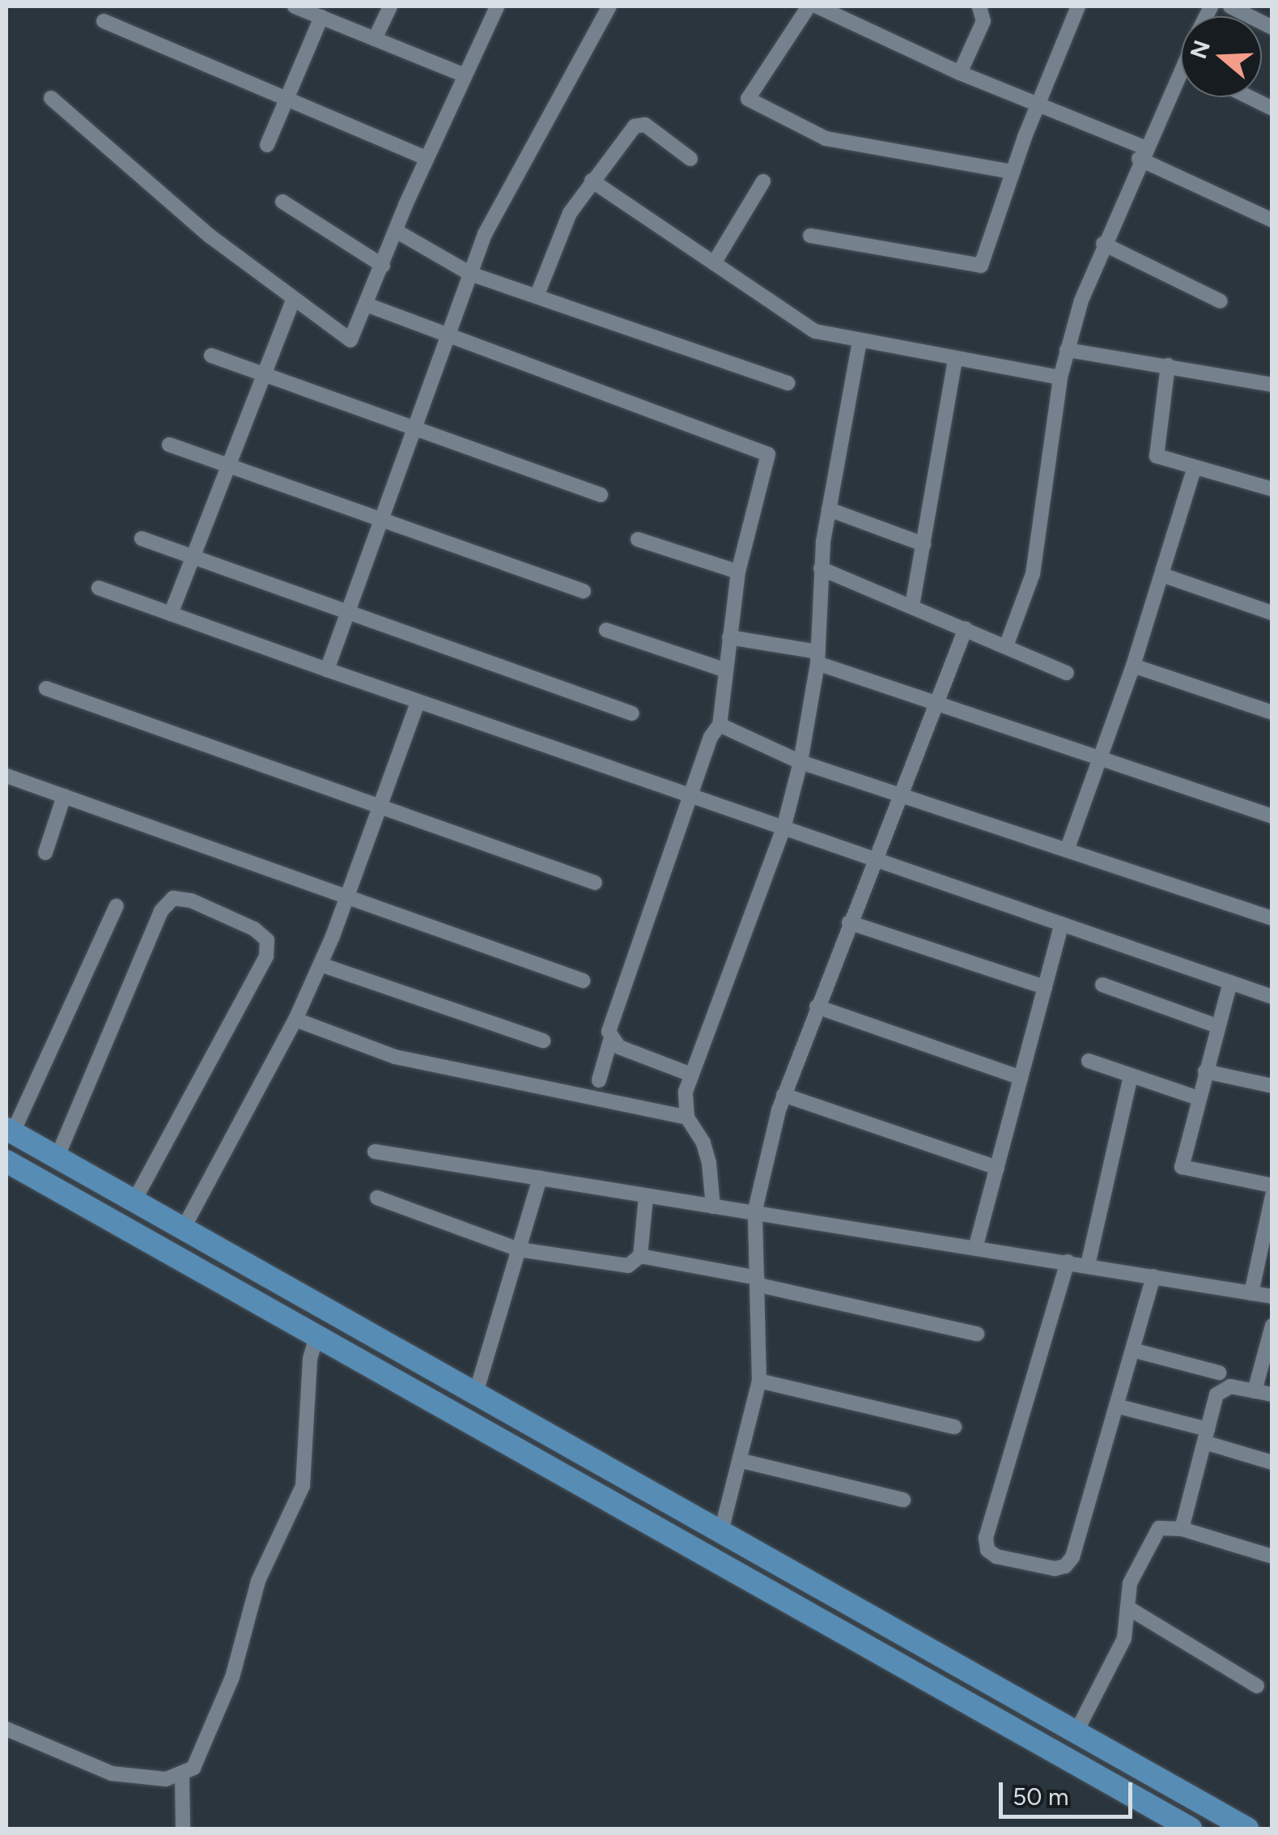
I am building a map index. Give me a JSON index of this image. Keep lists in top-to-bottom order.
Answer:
{
  "scale_bar": "50 m",
  "north": "left"
}
